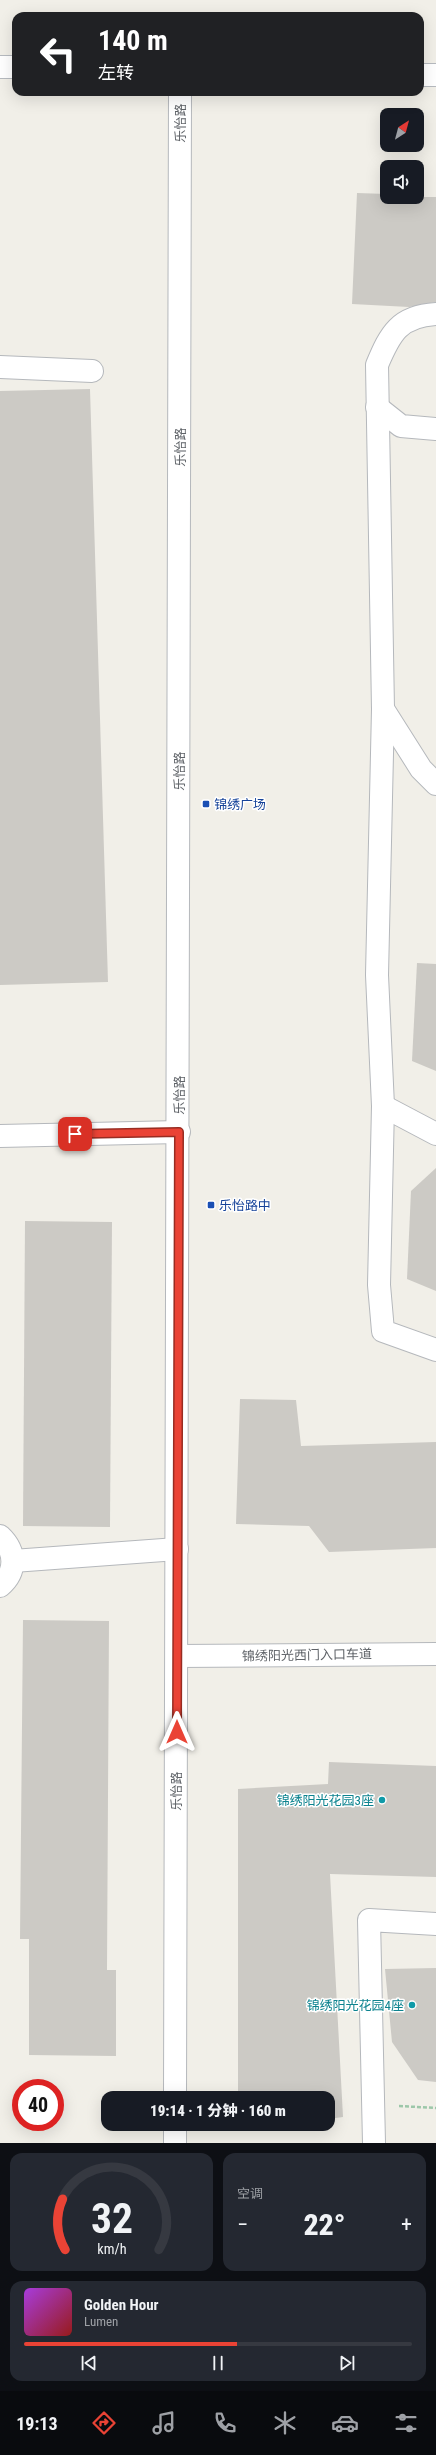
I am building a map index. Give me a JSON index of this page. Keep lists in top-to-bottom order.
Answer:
{
  "streets": {
    "street": ["乐怡路", "锦绣阳光西门入口车道"]
  },
  "crossings": [
    ["乐怡路", "锦绣阳光西门入口车道"]
  ],
  "places": {
    "transit": ["锦绣广场", "乐怡路中"],
    "other": ["锦绣阳光花园3座", "锦绣阳光花园4座"]
  },
  "north": "top right",
  "page": {
    "turn": ["140 m", "左转"],
    "limit": "40",
    "trip": "19:14 · 1 分钟 · 160 m",
    "tile": "空调",
    "heat": ["−", "22°", "+"],
    "song": ["Golden Hour", "Lumen"],
    "tabs": "19:13",
    "gauge": ["32", "km/h"]
  }
}
